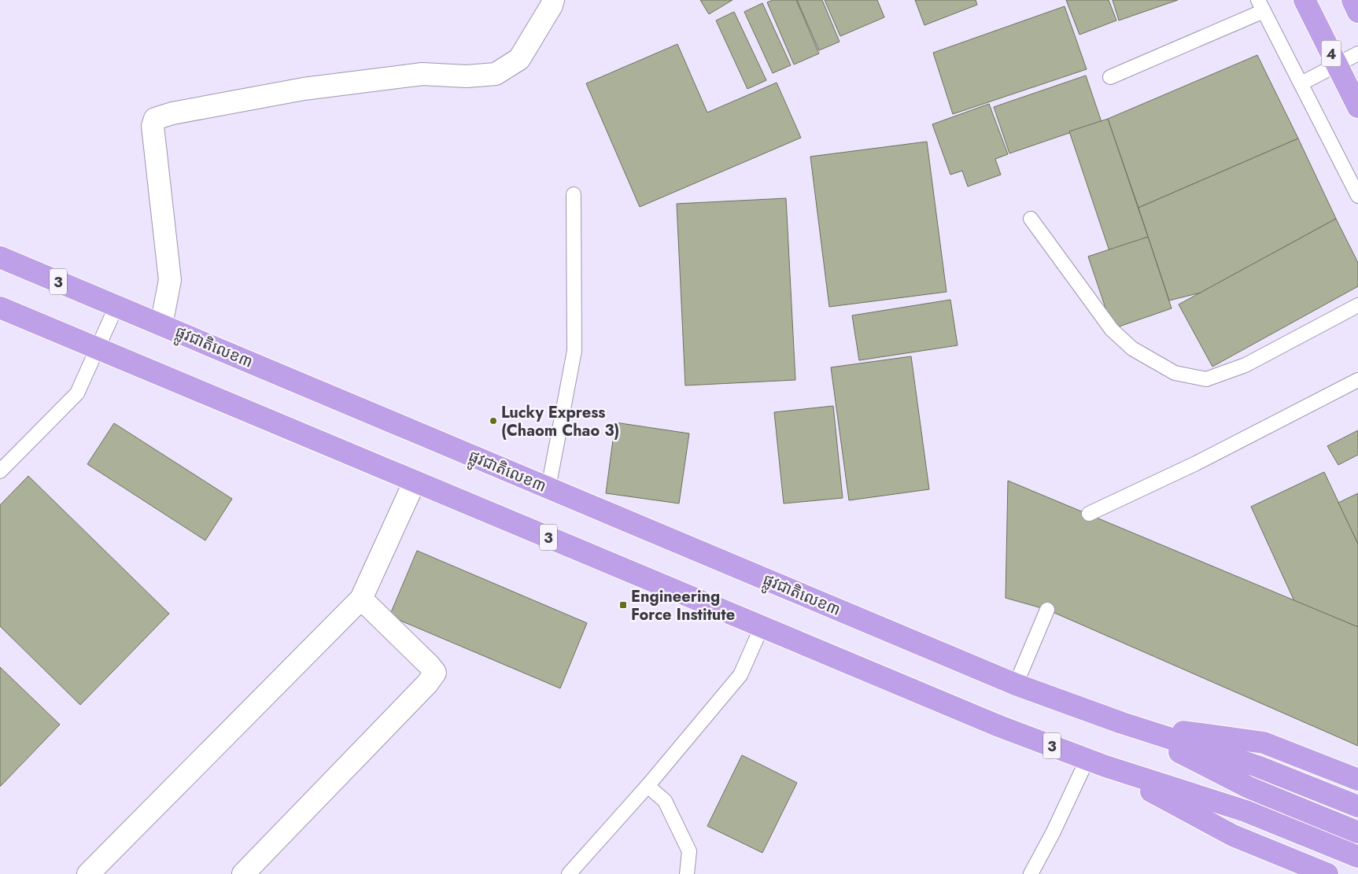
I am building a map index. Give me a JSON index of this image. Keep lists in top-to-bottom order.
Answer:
{
  "streets": {
    "highway": ["4", "3", "ផ្លូវជាតិលេខ៣"]
  },
  "places": {
    "other": ["Lucky Express (Chaom Chao 3)"],
    "transit": ["Engineering Force Institute"]
  }
}
